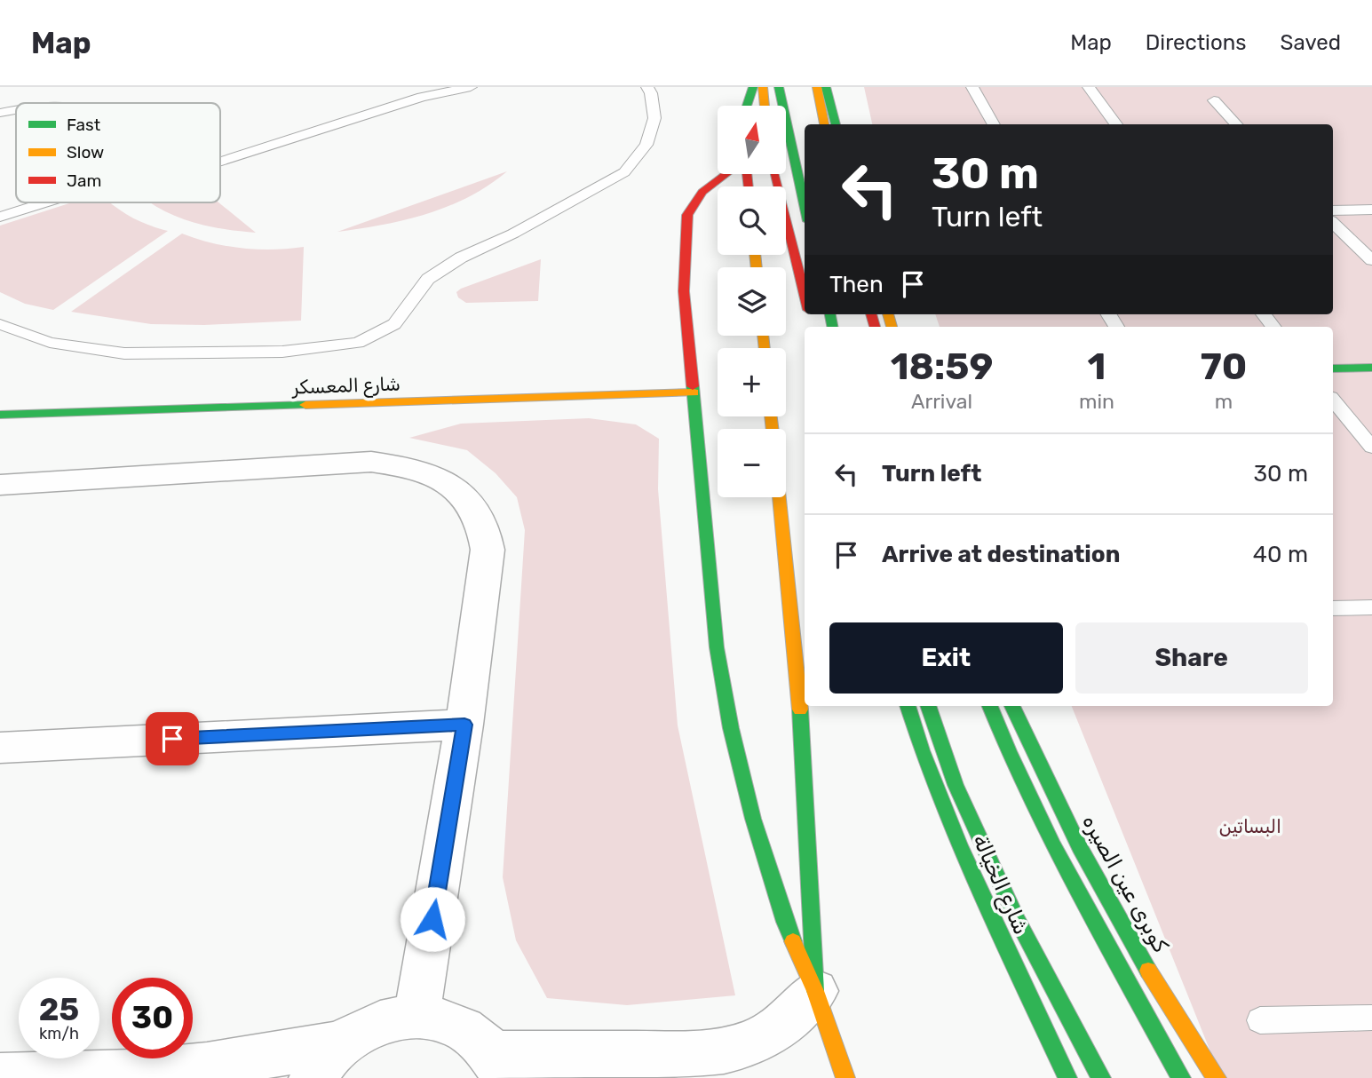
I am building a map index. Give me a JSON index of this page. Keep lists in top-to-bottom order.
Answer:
{
  "streets": {
    "main road": ["شارع المعسكر", "كوبرى عين الصيره", "شارع الخيالة"]
  },
  "parks": ["البساتين"],
  "legend": ["Fast", "Slow", "Jam"],
  "north": "top",
  "page": {
    "header": "Map",
    "nav": ["Map", "Directions", "Saved"],
    "map_buttons": ["+", "−"],
    "turn": ["30 m", "Turn left"],
    "then": "Then",
    "eta": [
      "18:59",
      "Arrival",
      "1",
      "min",
      "70",
      "m"
    ],
    "list": [
      {
        "name": "Turn left",
        "value": "30 m"
      },
      {
        "name": "Arrive at destination",
        "value": "40 m"
      }
    ],
    "buttons": ["Exit", "Share"],
    "speed": "25 km/h",
    "limit": "30"
  }
}
